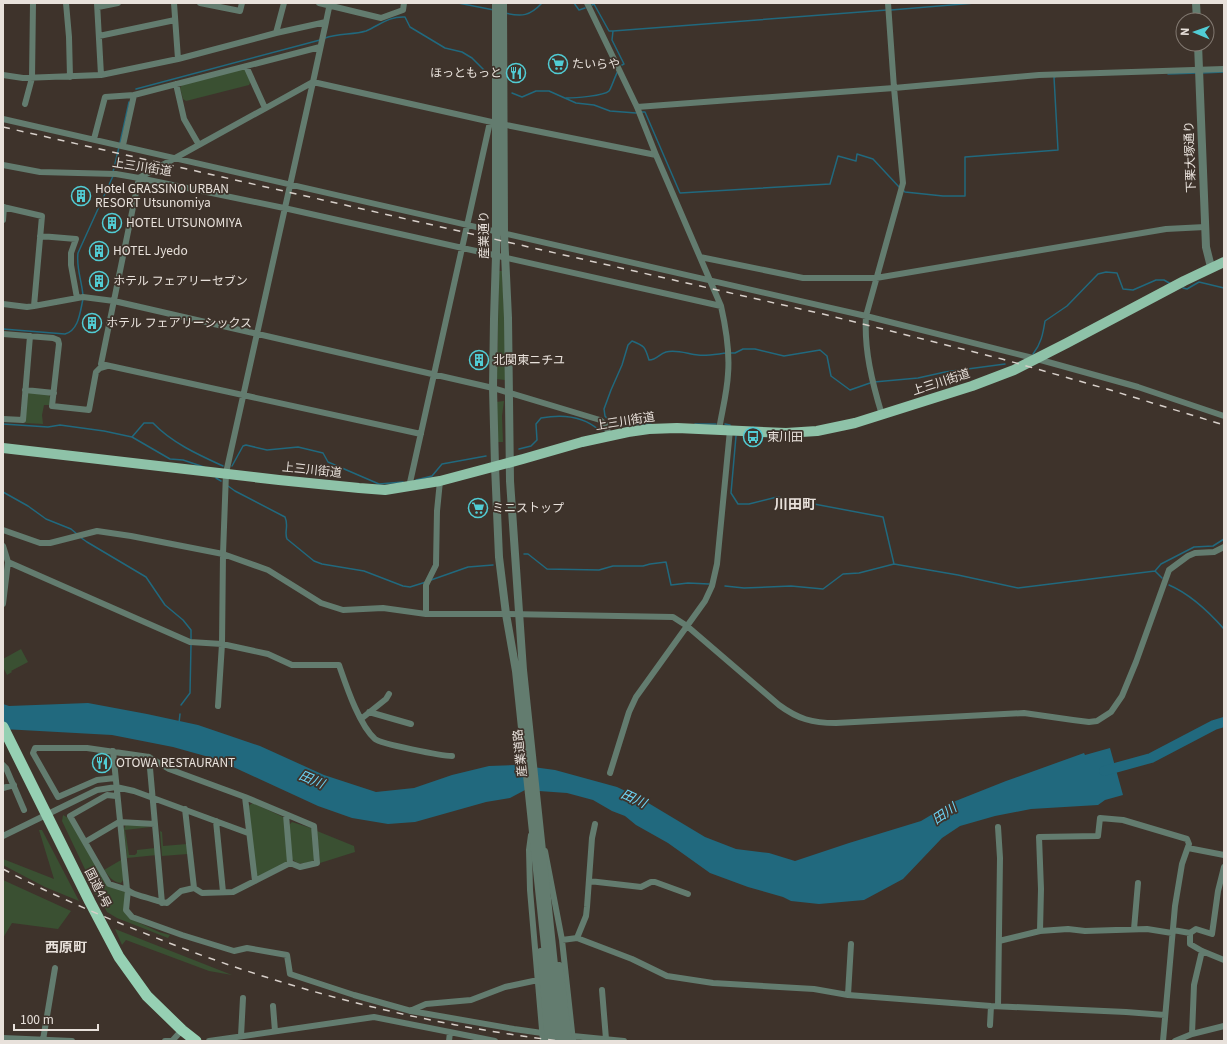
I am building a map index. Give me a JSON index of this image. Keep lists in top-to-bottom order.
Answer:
{
  "streets": {
    "highway": ["国道4号"],
    "main road": ["上三川街道"],
    "street": ["下栗大塚通り", "産業通り", "産業道路"]
  },
  "crossings": [
    ["下栗大塚通り", "上三川街道"],
    ["上三川街道", "産業通り"],
    ["上三川街道", "産業道路"],
    ["産業通り", "産業道路"]
  ],
  "districts": ["川田町", "西原町"],
  "water": ["田川"],
  "places": {
    "supermarket": ["たいらや", "ミニストップ"],
    "restaurant": ["ほっともっと", "OTOWA RESTAURANT"],
    "building": [
      "Hotel GRASSINO URBAN RESORT Utsunomiya",
      "HOTEL UTSUNOMIYA",
      "HOTEL Jyedo",
      "ホテル フェアリーセブン",
      "ホテル フェアリーシックス",
      "北関東ニチユ"
    ],
    "bus stop": ["東川田"]
  },
  "scale_bar": "100 m",
  "north": "left"
}
